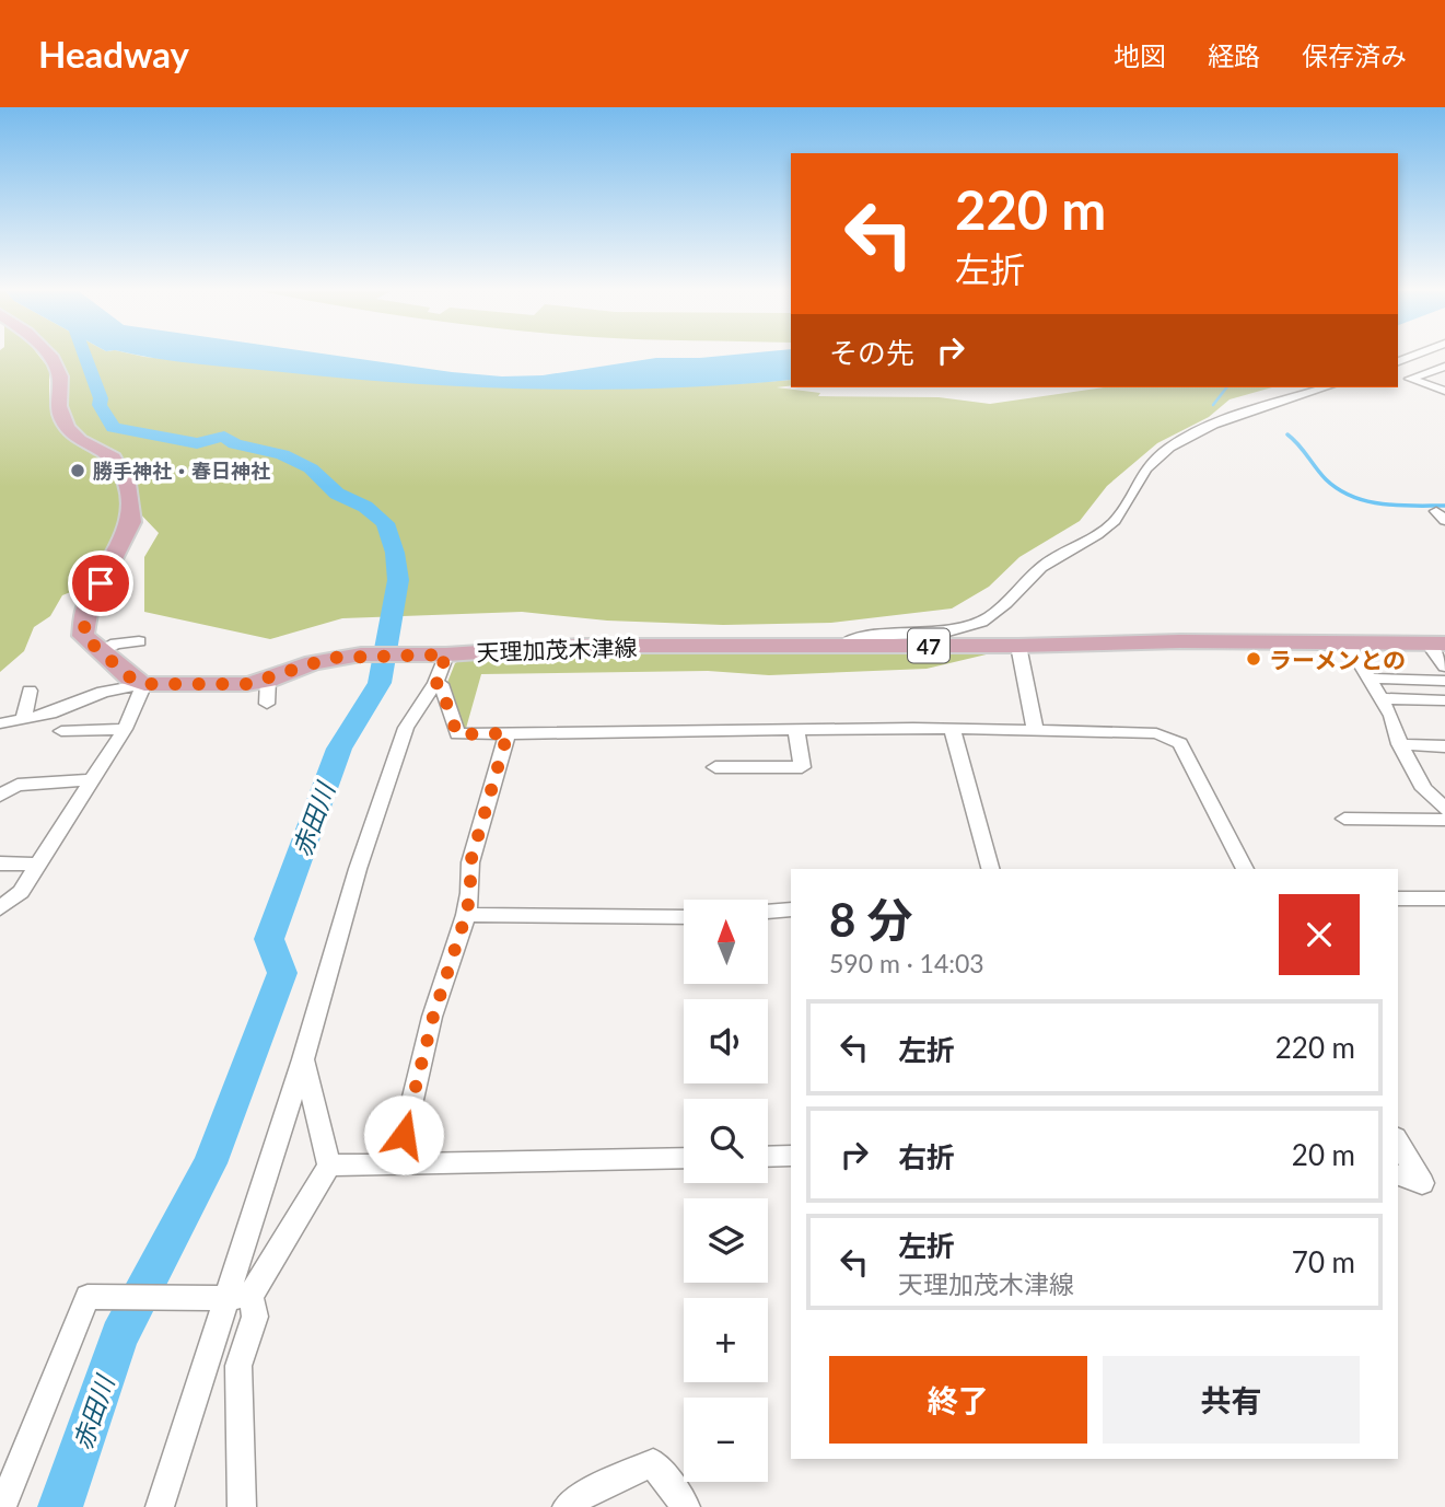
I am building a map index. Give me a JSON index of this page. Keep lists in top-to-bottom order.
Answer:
{
  "streets": {
    "main road": ["47", "天理加茂木津線"]
  },
  "water": ["赤田川"],
  "places": ["勝手神社・春日神社", "ラーメンとの"],
  "north": "top",
  "page": {
    "header": "Headway",
    "nav": ["地図", "経路", "保存済み"],
    "turn": ["220 m", "左折"],
    "then": "その先",
    "heading": ["8 分", "590 m · 14:03"],
    "map_buttons": ["+", "−"],
    "list": [
      {
        "name": "左折",
        "value": "220 m"
      },
      {
        "name": "右折",
        "value": "20 m"
      },
      {
        "name": "左折",
        "note": "天理加茂木津線",
        "value": "70 m"
      }
    ],
    "buttons": ["終了", "共有"]
  }
}
